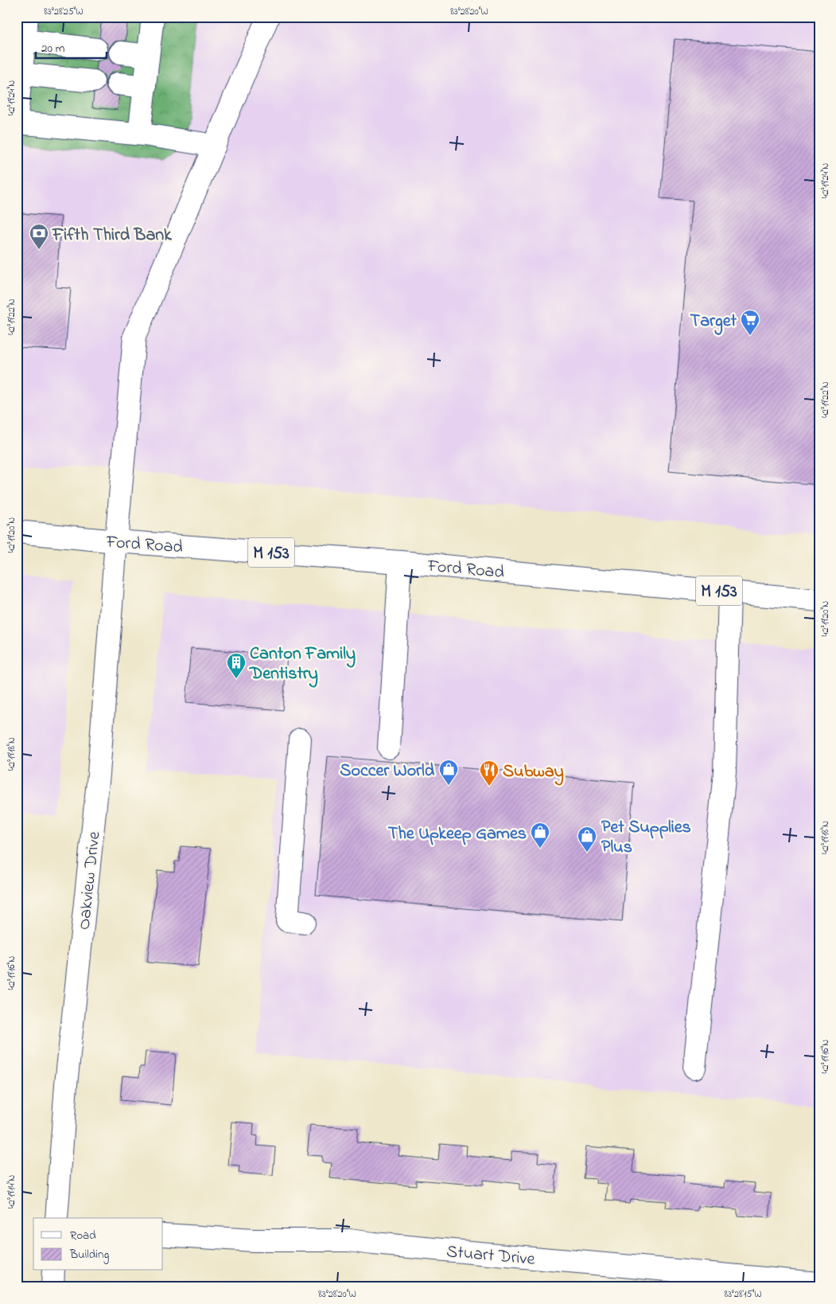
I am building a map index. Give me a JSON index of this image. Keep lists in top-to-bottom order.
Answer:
{
  "streets": {
    "street": [
      "Ford Road",
      "M 153",
      "Oakview Drive",
      "Stuart Drive"
    ]
  },
  "crossings": [
    ["Ford Road", "Oakview Drive"]
  ],
  "places": {
    "bank": ["Fifth Third Bank"],
    "supermarket": ["Target"],
    "building": ["Canton Family Dentistry"],
    "shop": ["Soccer World", "The Upkeep Games", "Pet Supplies Plus"],
    "restaurant": ["Subway"]
  },
  "legend": ["Road", "Building"],
  "scale_bar": "20 m",
  "coordinates": [
    "83°28'25\"W",
    "83°28'20\"W",
    "42°19'24\"N",
    "42°19'22\"N",
    "42°19'20\"N",
    "42°19'18\"N",
    "42°19'16\"N",
    "42°19'14\"N",
    "83°28'15\"W"
  ]
}
